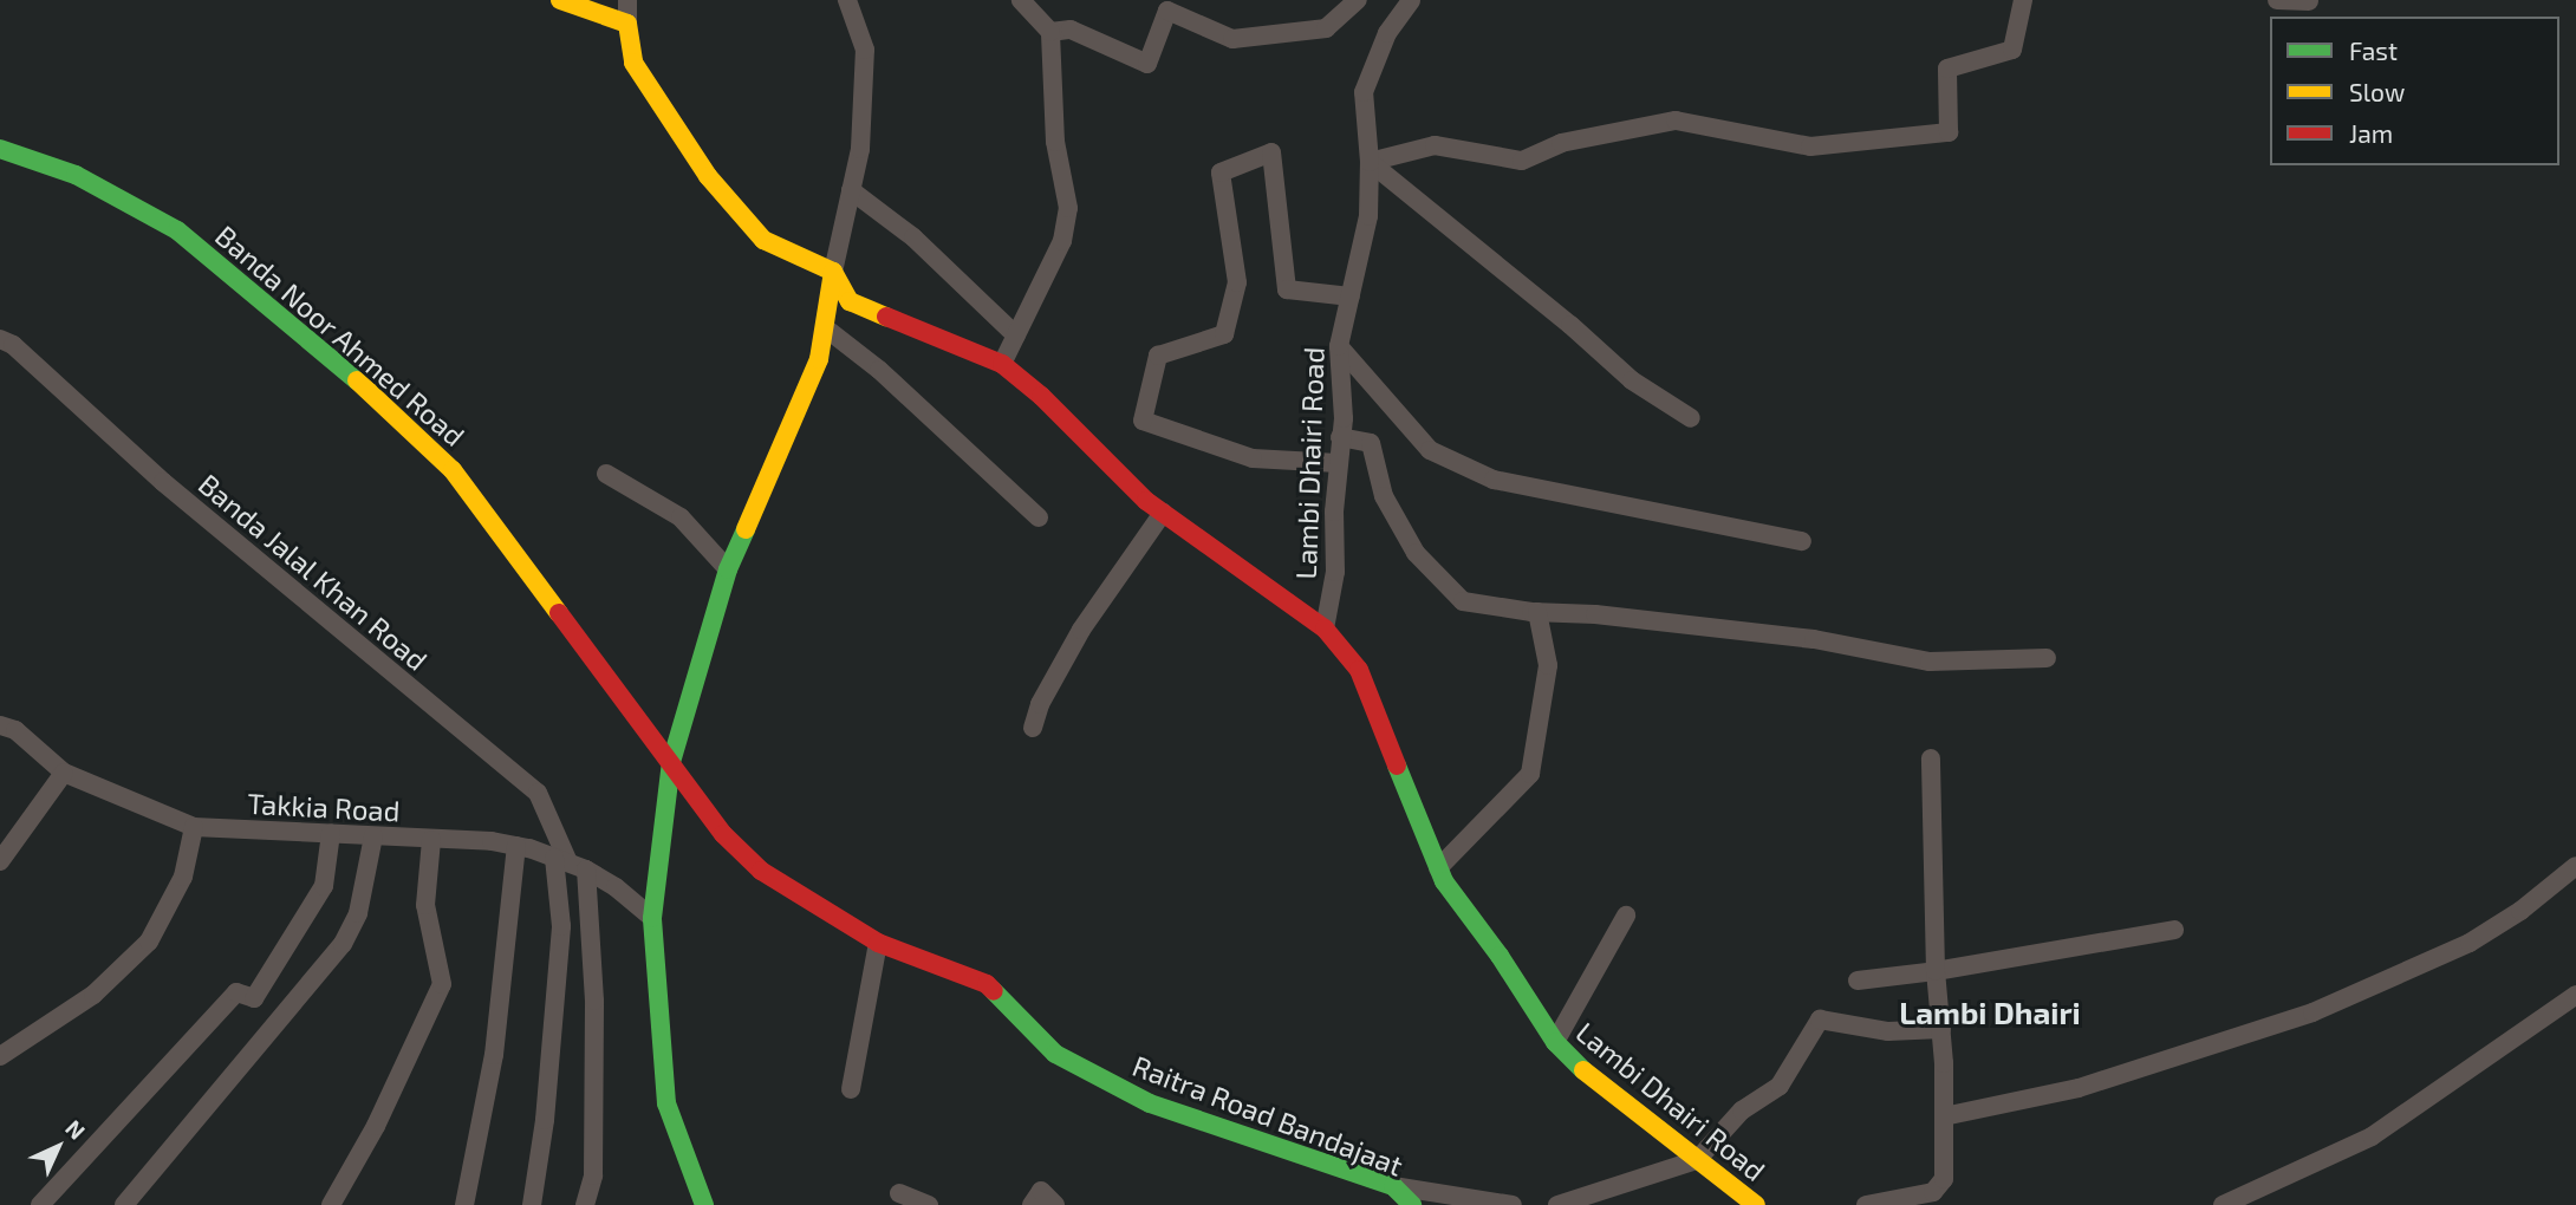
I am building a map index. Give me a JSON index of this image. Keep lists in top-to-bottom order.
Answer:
{
  "streets": {
    "street": [
      "Banda Noor Ahmed Road",
      "Lambi Dhairi Road",
      "Banda Jalal Khan Road",
      "Takkia Road",
      "Raitra Road Bandajaat"
    ]
  },
  "crossings": [
    ["Banda Noor Ahmed Road", "Raitra Road Bandajaat"],
    ["Banda Jalal Khan Road", "Takkia Road"]
  ],
  "districts": ["Lambi Dhairi"],
  "legend": ["Fast", "Slow", "Jam"],
  "north": "top right"
}
